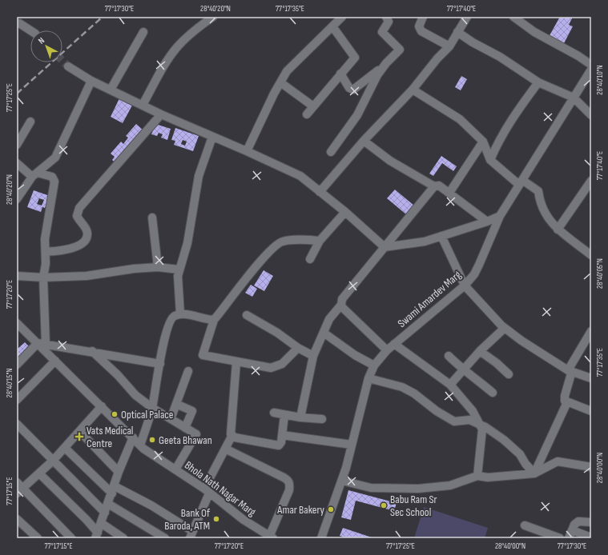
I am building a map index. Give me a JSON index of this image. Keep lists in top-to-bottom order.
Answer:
{
  "streets": {
    "street": ["Swami Amardev Marg", "Bhola Nath Nagar Marg"]
  },
  "places": {
    "other": [
      "Optical Palace",
      "Geeta Bhawan",
      "Babu Ram Sr Sec School",
      "Amar Bakery",
      "Bank Of Baroda, ATM"
    ],
    "health": ["Vats Medical Centre"]
  },
  "north": "top left",
  "coordinates": [
    "77°17'30\"E",
    "28°40'20\"N",
    "77°17'35\"E",
    "77°17'40\"E",
    "28°40'10\"N",
    "77°17'25\"E",
    "28°40'05\"N",
    "77°17'20\"E",
    "28°40'15\"N",
    "28°40'00\"N",
    "77°17'15\"E"
  ]
}
